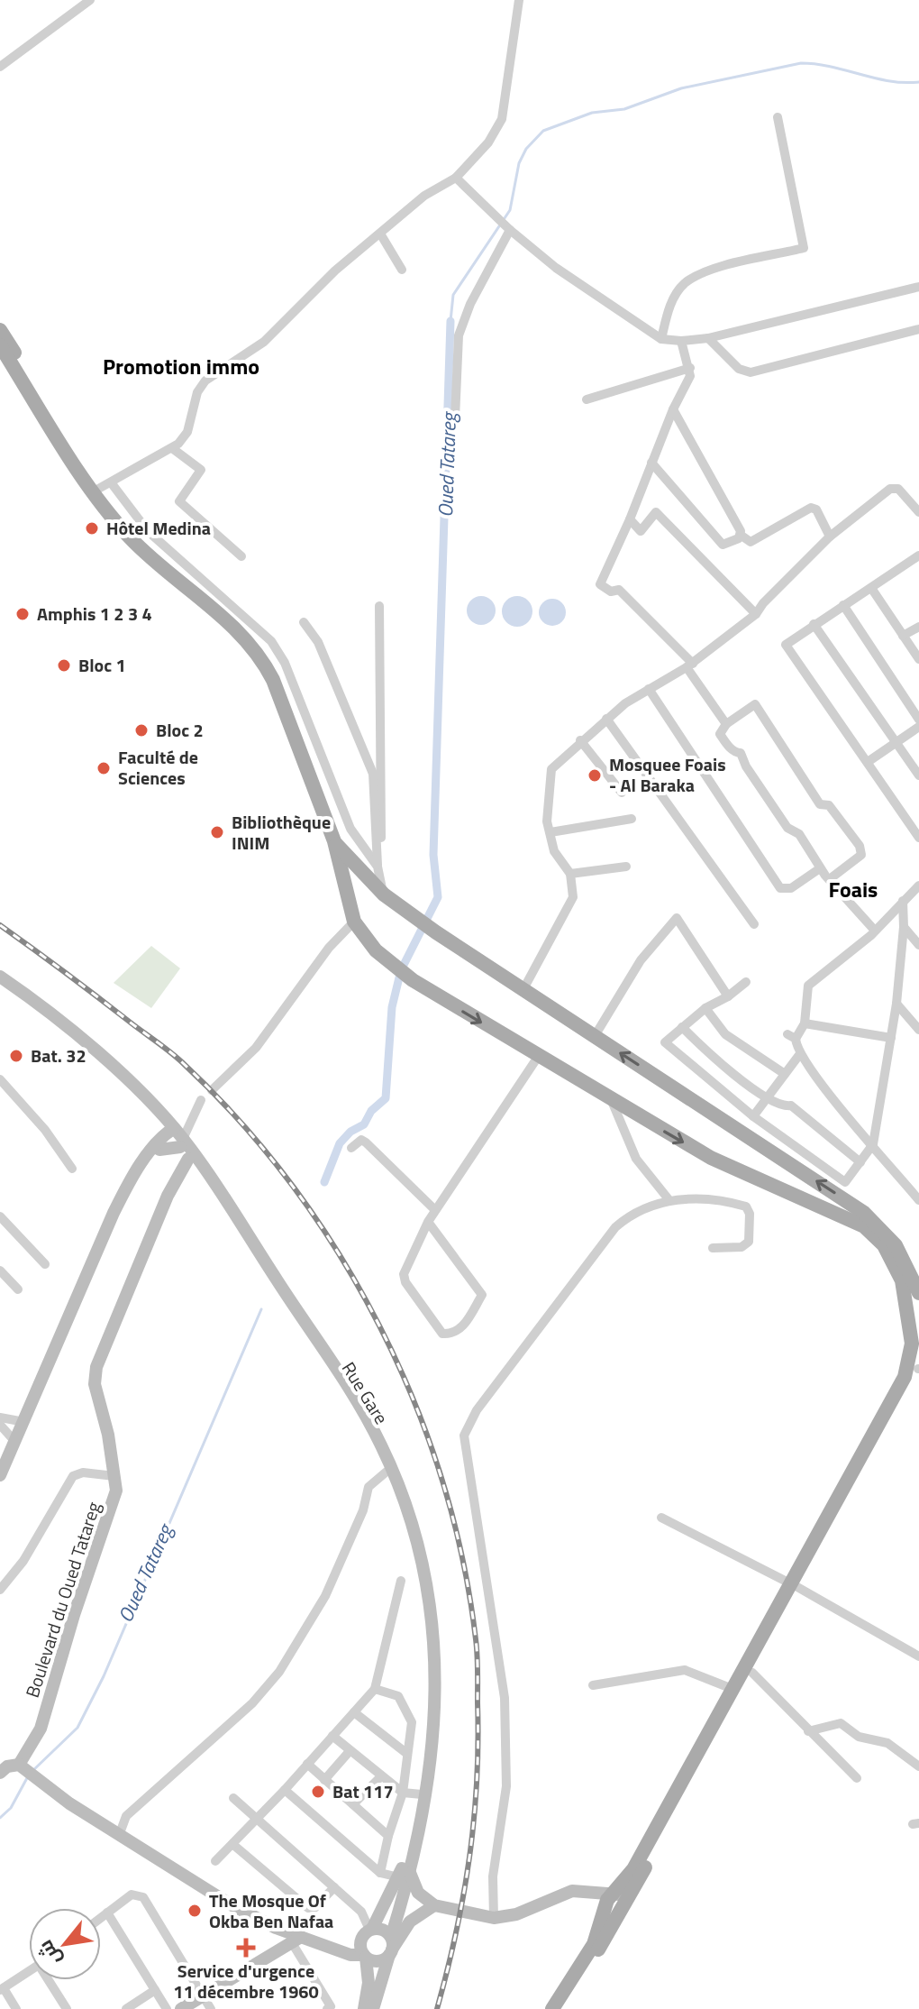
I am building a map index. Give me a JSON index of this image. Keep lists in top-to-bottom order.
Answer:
{
  "streets": {
    "main road": ["Rue Gare", "Boulevard du Oued Tatareg"]
  },
  "crossings": [
    ["Rue Gare", "Boulevard du Oued Tatareg"]
  ],
  "districts": ["Promotion immo", "Foais"],
  "water": ["Oued Tatareg"],
  "places": {
    "other": [
      "Hôtel Medina",
      "Amphis 1 2 3 4",
      "Bloc 1",
      "Bloc 2",
      "Faculté de Sciences",
      "Mosquee Foais - Al Baraka",
      "Bibliothèque INIM",
      "Bat. 32",
      "Bat 117",
      "The Mosque Of Okba Ben Nafaa"
    ],
    "health": ["Service d'urgence 11 décembre 1960"]
  },
  "north": "bottom left"
}
